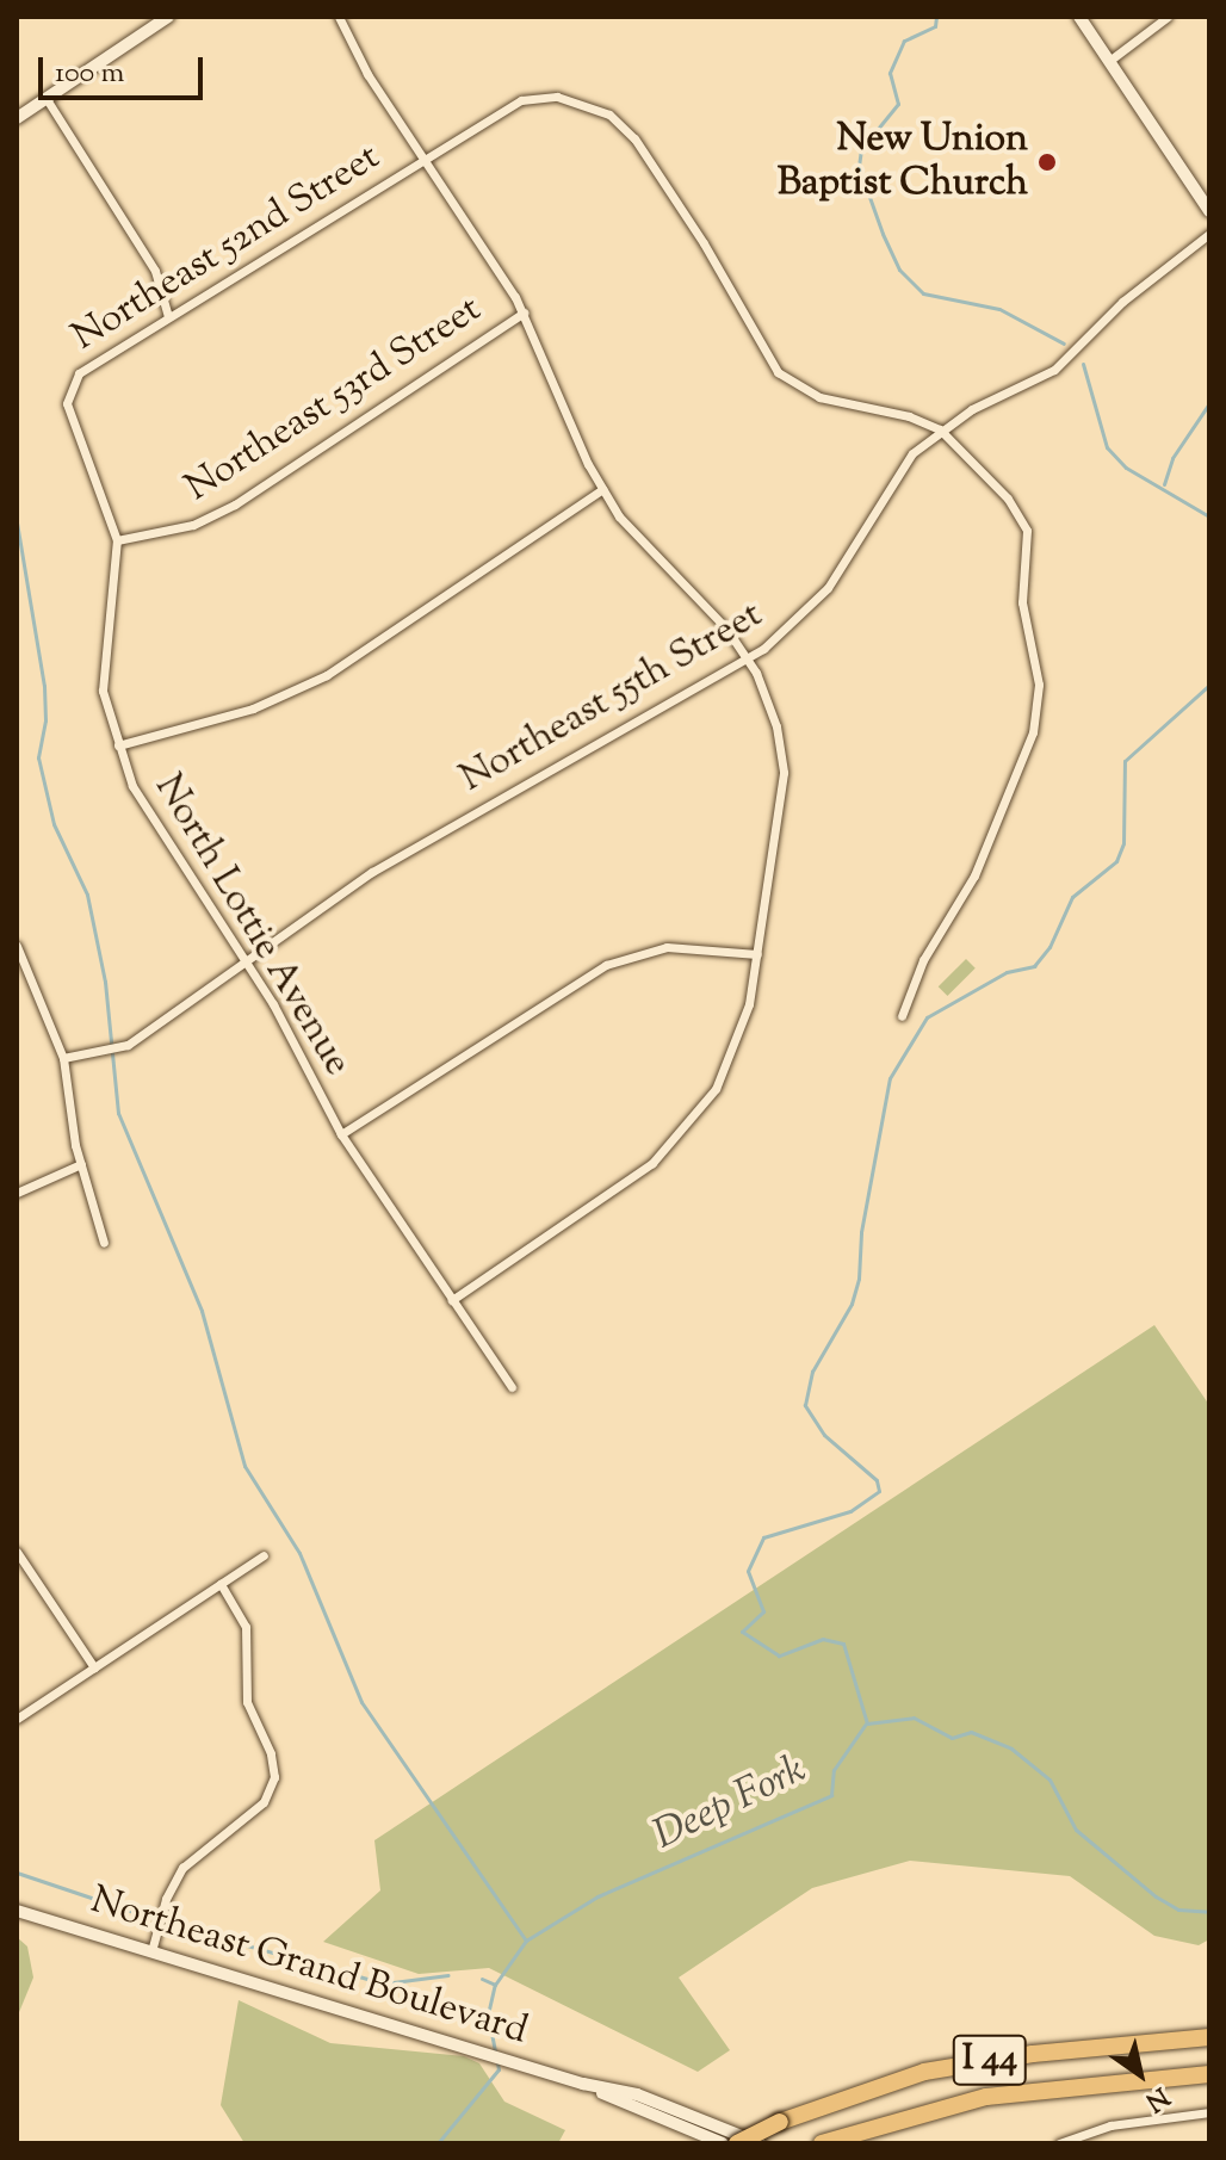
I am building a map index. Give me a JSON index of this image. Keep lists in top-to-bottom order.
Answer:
{
  "streets": {
    "highway": ["I 44"],
    "street": [
      "Northeast 52nd Street",
      "Northeast 53rd Street",
      "Northeast 55th Street",
      "North Lottie Avenue",
      "Northeast Grand Boulevard"
    ]
  },
  "crossings": [
    ["Northeast 52nd Street", "Northeast 55th Street"],
    ["Northeast 52nd Street", "North Lottie Avenue"],
    ["Northeast 53rd Street", "North Lottie Avenue"],
    ["Northeast 55th Street", "North Lottie Avenue"]
  ],
  "water": ["Deep Fork"],
  "places": ["New Union Baptist Church"],
  "scale_bar": "100 m",
  "north": "bottom right"
}
